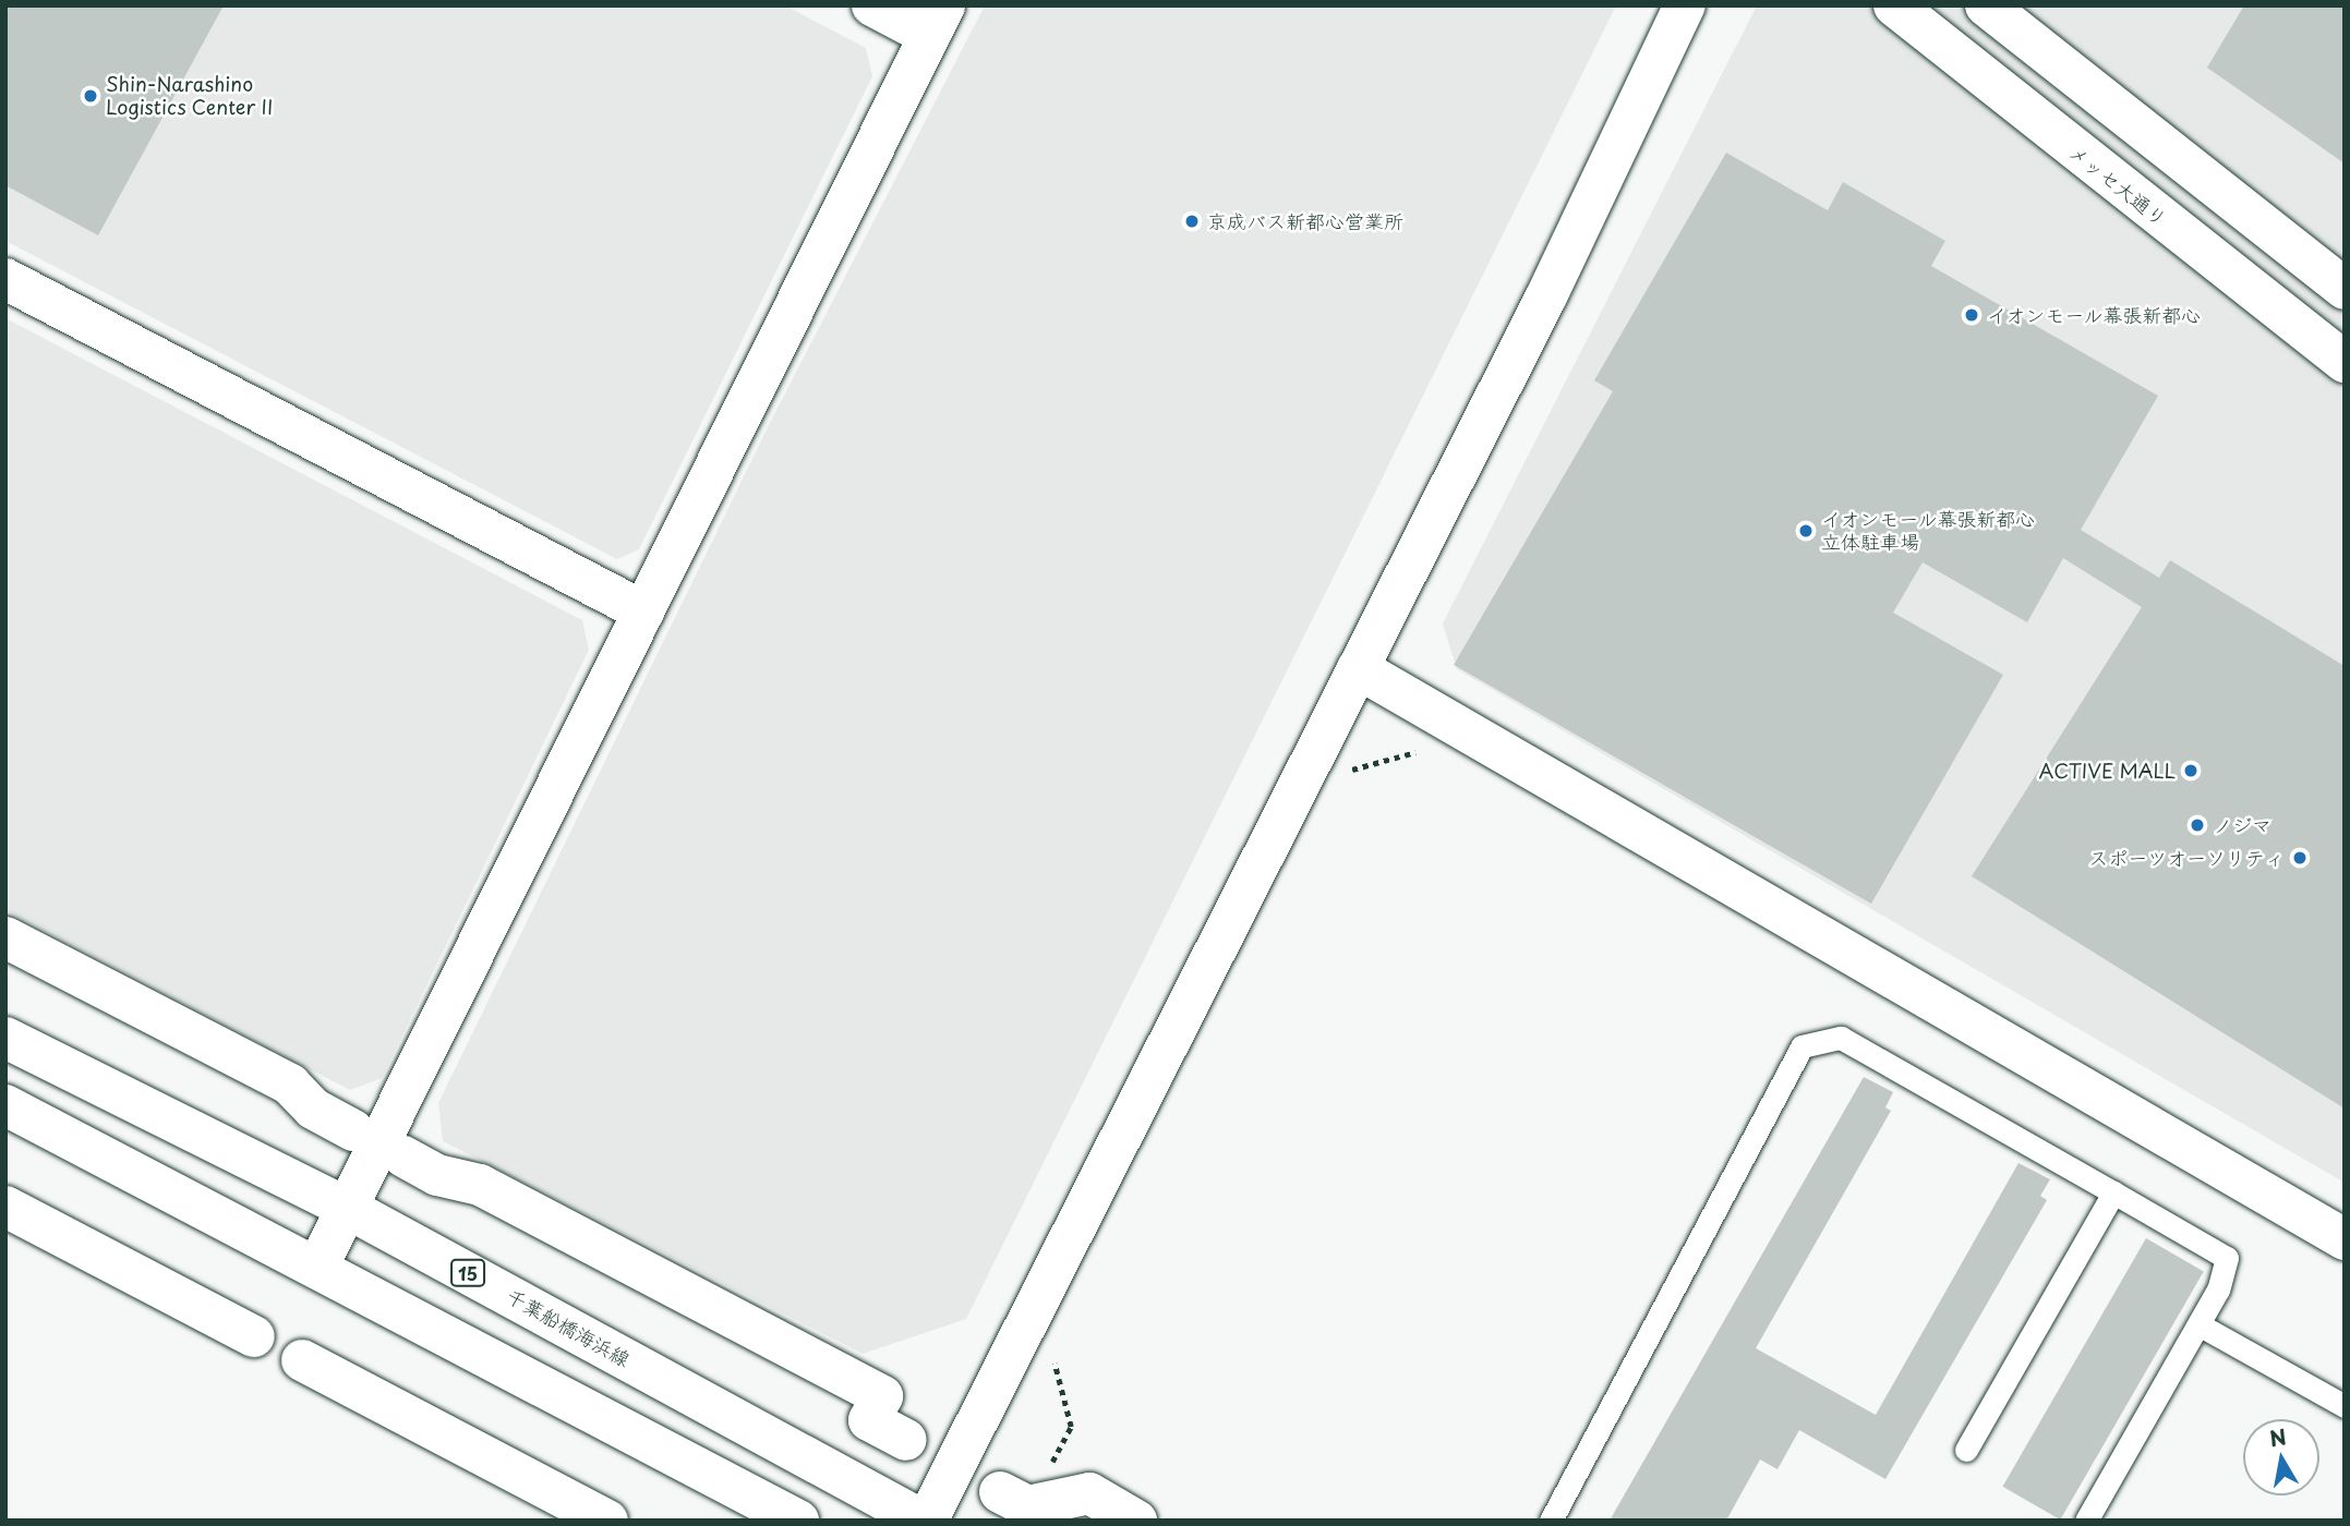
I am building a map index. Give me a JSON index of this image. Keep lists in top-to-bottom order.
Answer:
{
  "streets": {
    "street": ["メッセ大通り", "15", "千葉船橋海浜線"]
  },
  "places": [
    "Shin-Narashino Logistics Center II",
    "京成バス新都心営業所",
    "イオンモール幕張新都心",
    "イオンモール幕張新都心 立体駐車場",
    "ACTIVE MALL",
    "ノジマ",
    "スポーツオーソリティ"
  ],
  "north": "top"
}
